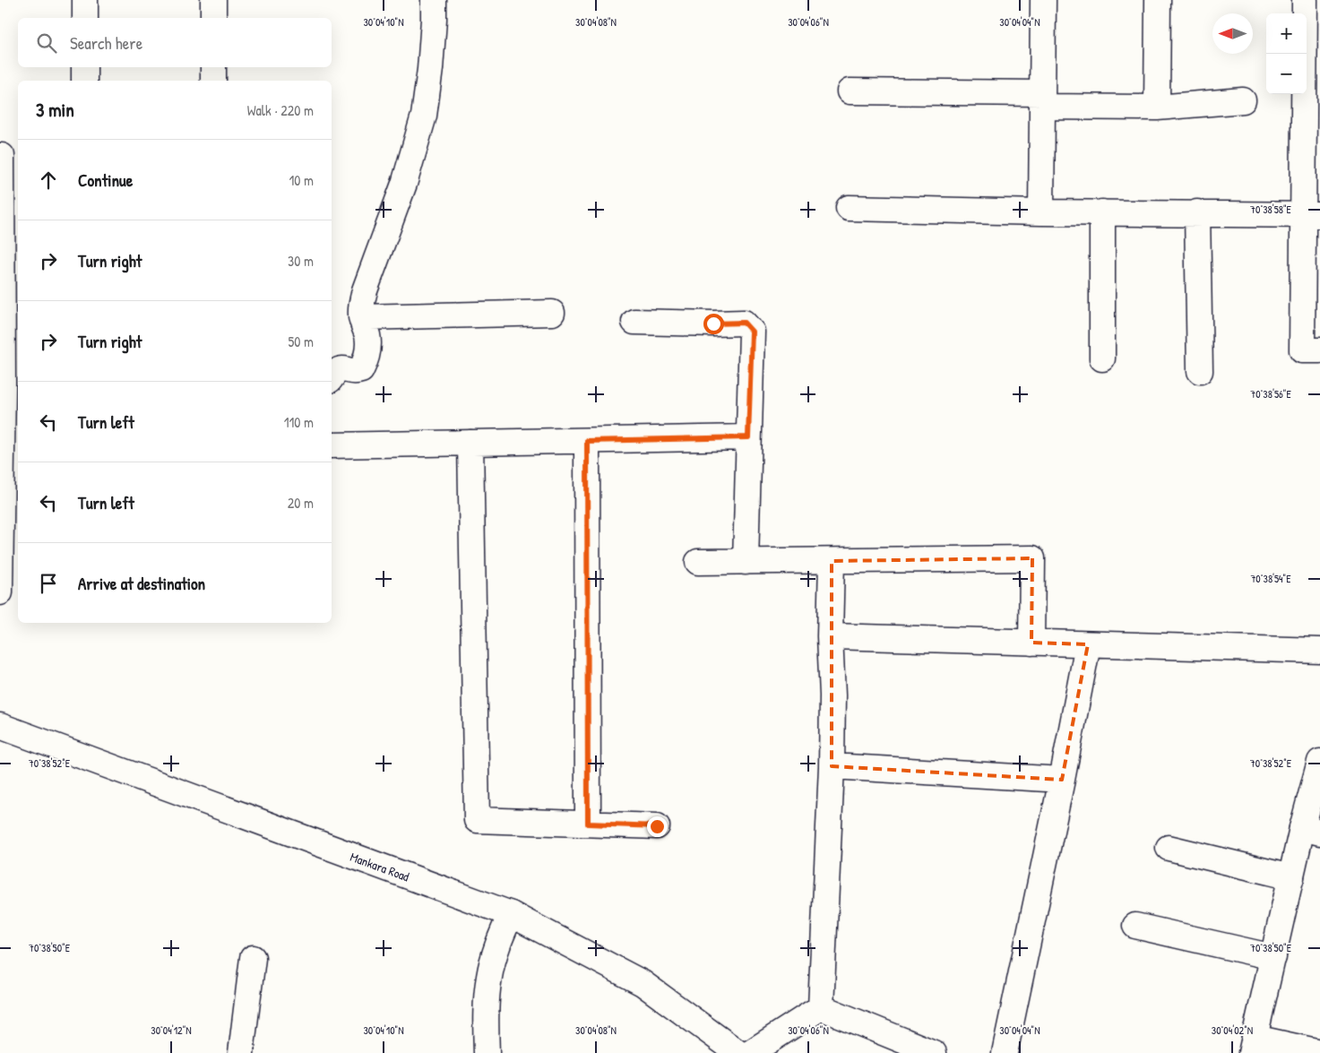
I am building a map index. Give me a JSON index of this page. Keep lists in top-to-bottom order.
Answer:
{
  "streets": {
    "street": ["Mankara Road"]
  },
  "north": "left",
  "page": {
    "map_buttons": ["+", "−"],
    "search": "Search here",
    "heading": ["3 min", "Walk · 220 m"],
    "list": [
      ["Continue", "10 m"],
      ["Turn right", "30 m"],
      ["Turn right", "50 m"],
      ["Turn left", "110 m"],
      ["Turn left", "20 m"],
      "Arrive at destination"
    ]
  },
  "coordinates": [
    "30°04'10\"N",
    "30°04'08\"N",
    "30°04'06\"N",
    "30°04'04\"N",
    "70°38'58\"E",
    "70°38'56\"E",
    "70°38'54\"E",
    "70°38'52\"E",
    "70°38'50\"E",
    "30°04'12\"N",
    "30°04'02\"N"
  ]
}
